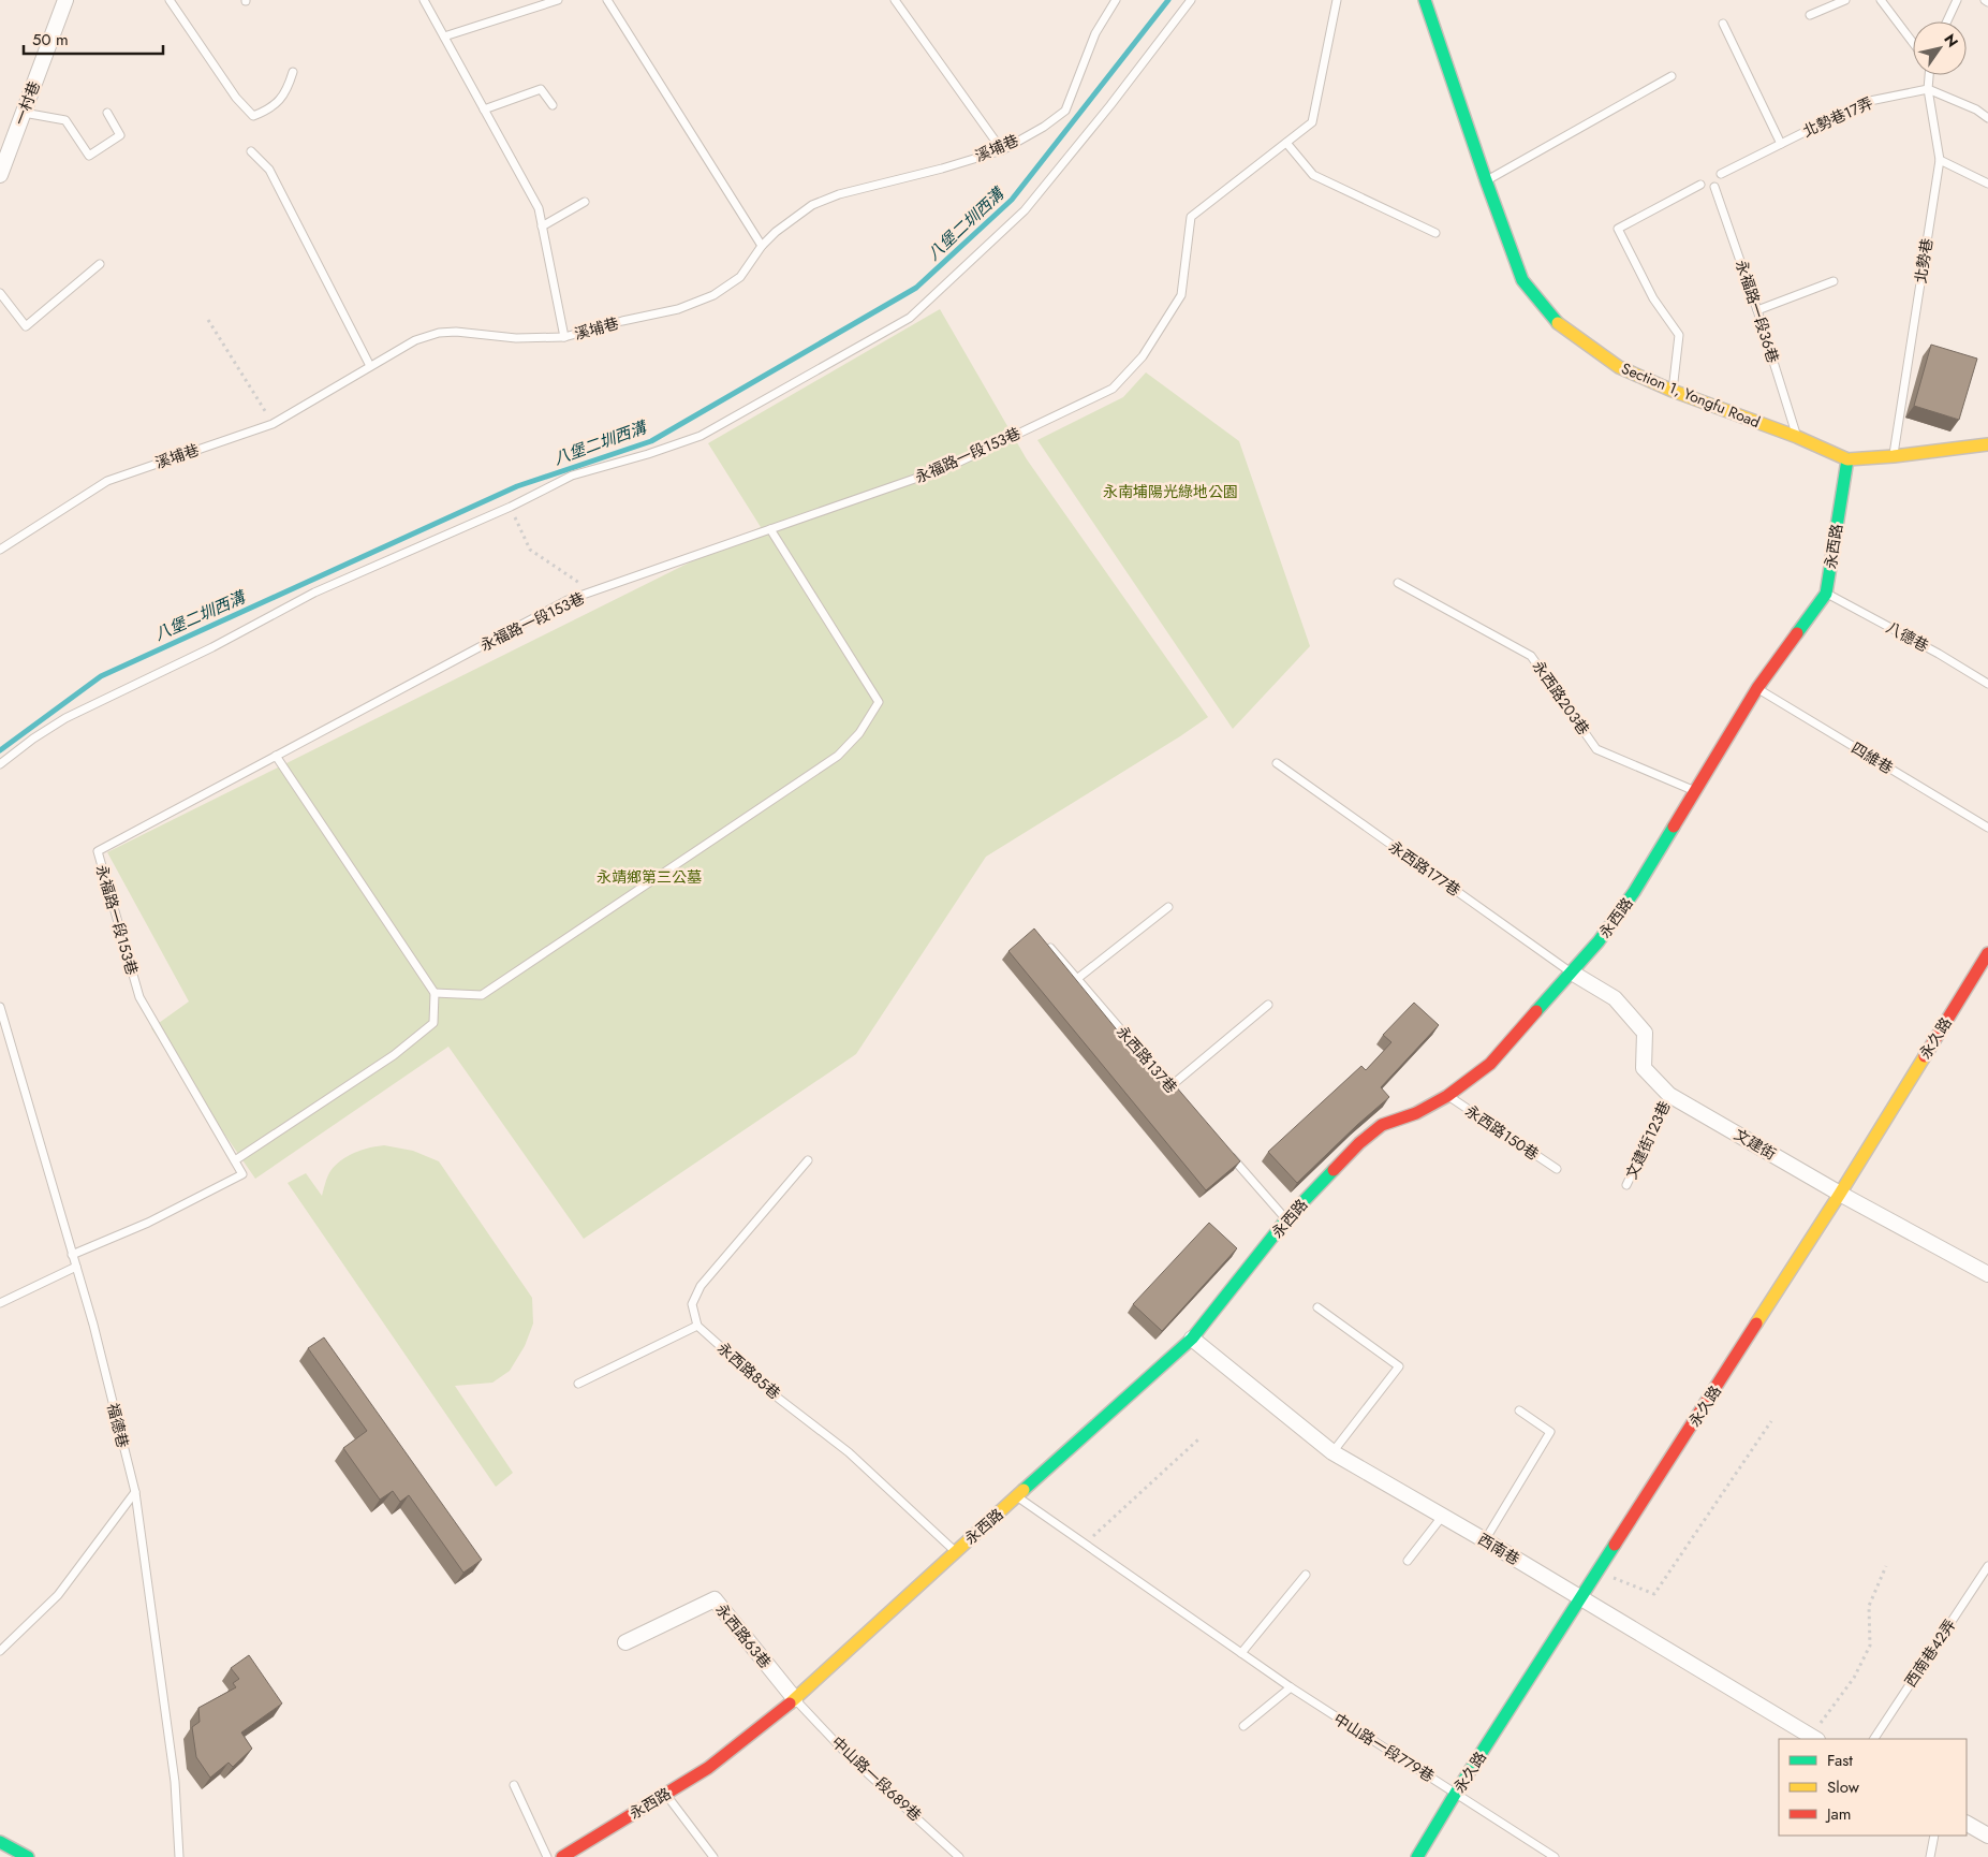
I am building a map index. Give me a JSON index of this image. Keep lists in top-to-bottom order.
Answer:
{
  "streets": {
    "street": [
      "一村巷",
      "Section 1, Yongfu Road",
      "永西路",
      "永久路",
      "文建街",
      "西南巷",
      "永西路63巷"
    ],
    "lane": [
      "北勢巷17弄",
      "溪埔巷",
      "北勢巷",
      "永福路一段36巷",
      "永福路一段153巷",
      "八德巷",
      "永西路203巷",
      "四維巷",
      "永西路177巷",
      "永西路137巷",
      "永西路150巷",
      "文建街123巷",
      "永西路85巷",
      "福德巷",
      "西南巷42弄",
      "中山路一段779巷",
      "中山路一段689巷"
    ]
  },
  "crossings": [
    ["北勢巷17弄", "北勢巷"],
    ["北勢巷", "Section 1, Yongfu Road"],
    ["永福路一段36巷", "Section 1, Yongfu Road"],
    ["Section 1, Yongfu Road", "永西路"],
    ["永西路", "八德巷"],
    ["永西路", "永西路203巷"],
    ["永西路", "四維巷"],
    ["永西路", "永西路177巷"],
    ["永西路", "永西路150巷"],
    ["永西路", "文建街"],
    ["永西路", "永西路85巷"],
    ["永西路", "西南巷"],
    ["永西路", "永西路63巷"],
    ["永西路", "中山路一段779巷"],
    ["永西路", "中山路一段689巷"],
    ["永西路177巷", "文建街"],
    ["永久路", "文建街"],
    ["永久路", "西南巷"],
    ["永久路", "中山路一段779巷"],
    ["文建街123巷", "文建街"],
    ["永西路63巷", "中山路一段689巷"]
  ],
  "water": ["八堡二圳西溝"],
  "parks": ["永南埔陽光綠地公園", "永靖鄉第三公墓"],
  "legend": ["Fast", "Slow", "Jam"],
  "scale_bar": "50 m",
  "north": "top right"
}
